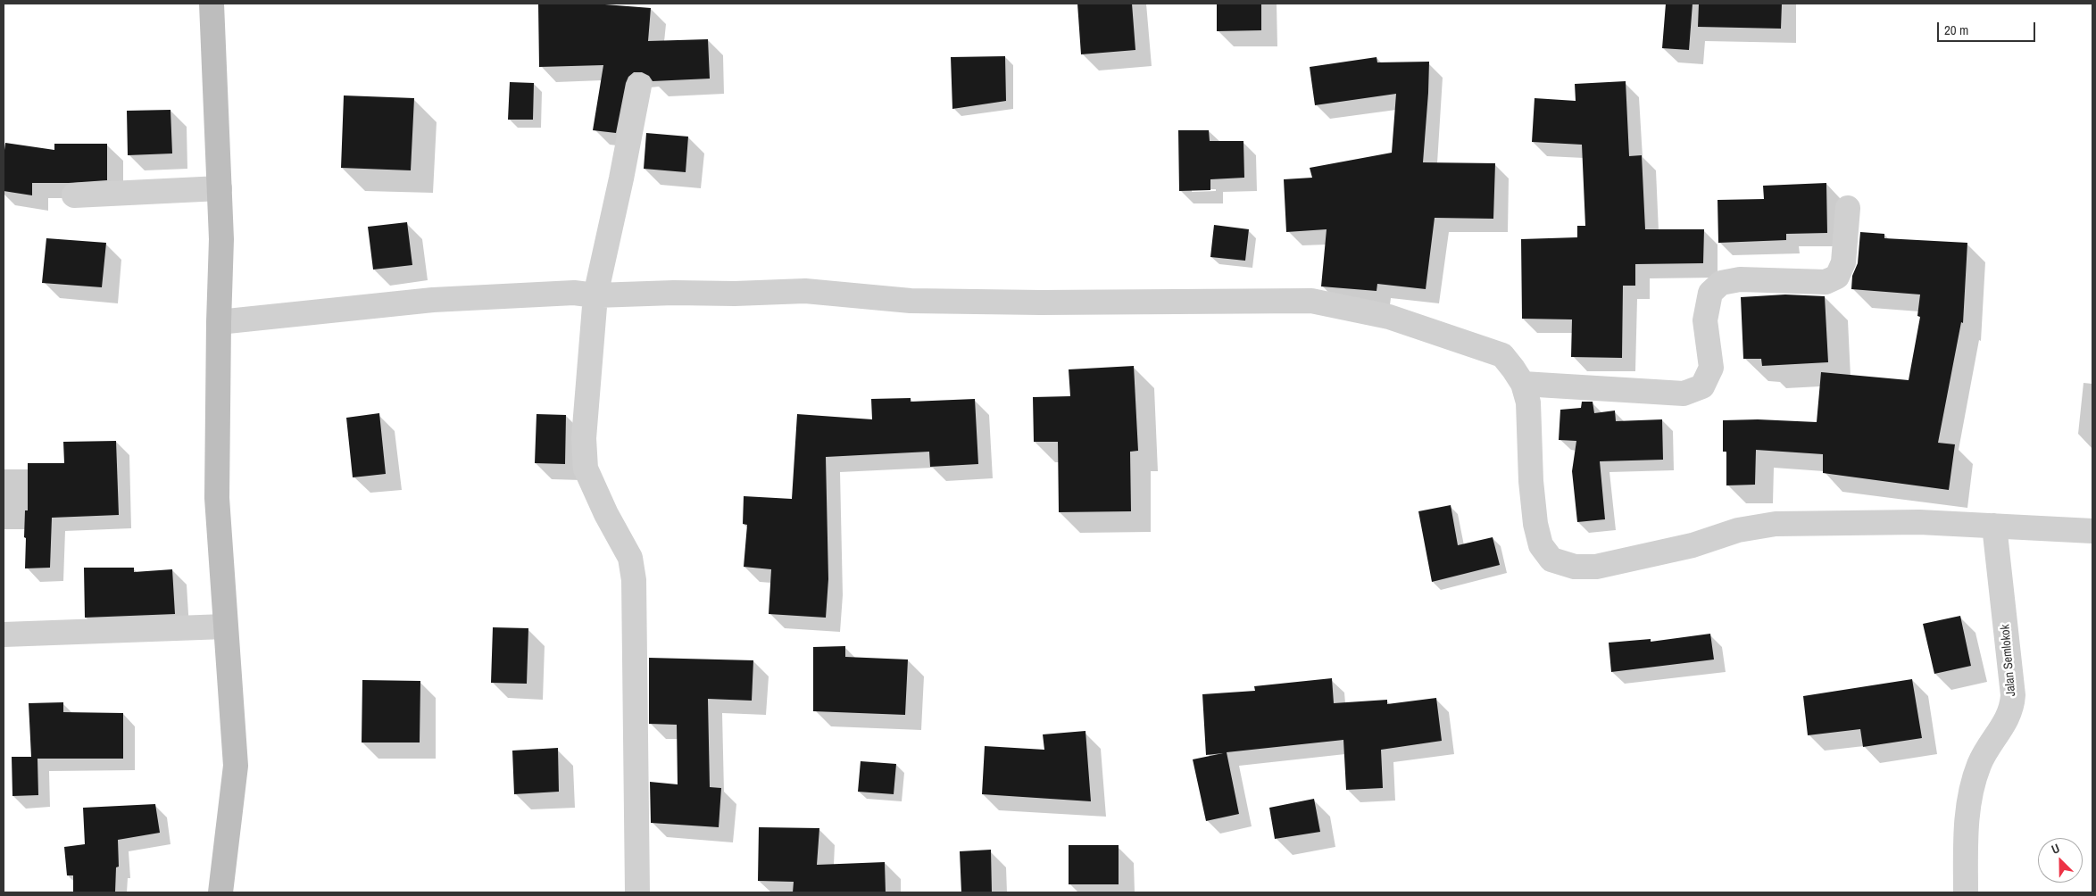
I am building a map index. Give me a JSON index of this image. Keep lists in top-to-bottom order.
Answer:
{
  "streets": {
    "street": ["Jalan Semlokok"]
  },
  "scale_bar": "20 m",
  "north": "top left"
}
